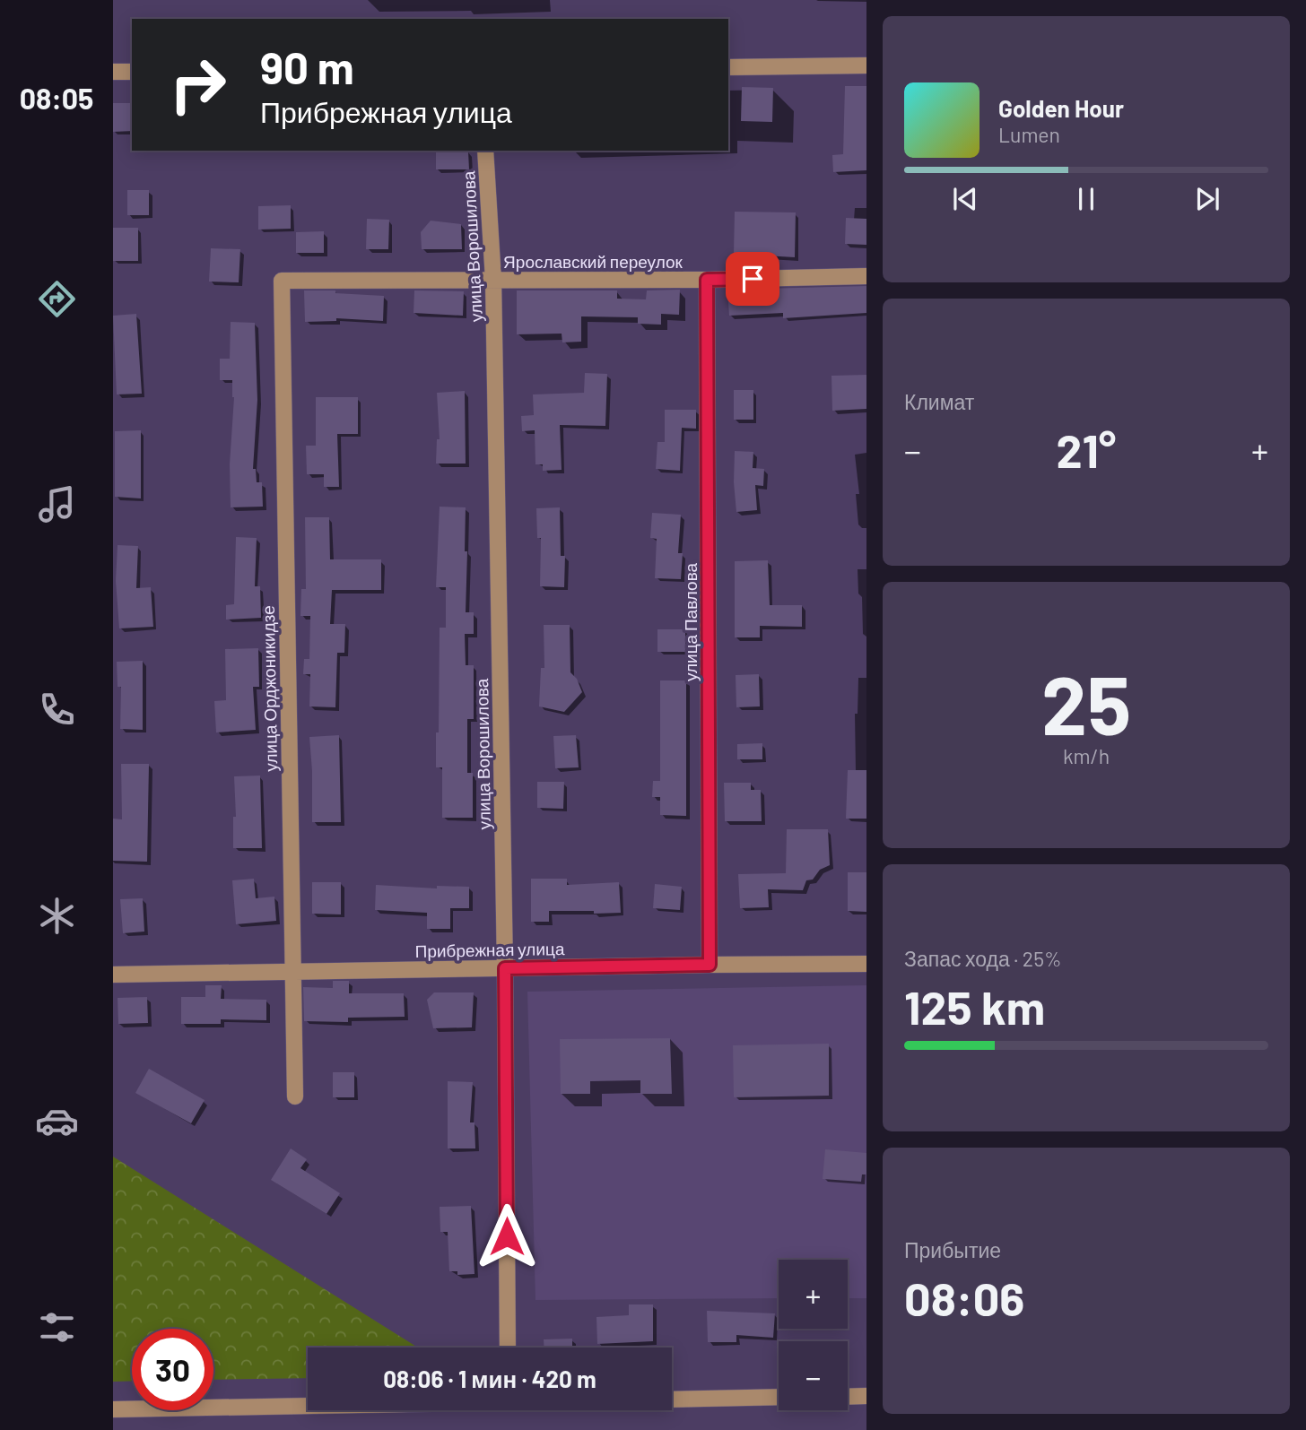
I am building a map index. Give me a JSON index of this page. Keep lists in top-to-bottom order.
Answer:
{
  "streets": {
    "street": [
      "улица Ворошилова",
      "Ярославский переулок",
      "улица Павлова",
      "улица Орджоникидзе",
      "Прибрежная улица"
    ]
  },
  "crossings": [
    ["улица Ворошилова", "Ярославский переулок"],
    ["улица Ворошилова", "Прибрежная улица"],
    ["Ярославский переулок", "улица Павлова"],
    ["Ярославский переулок", "улица Орджоникидзе"],
    ["улица Павлова", "Прибрежная улица"],
    ["улица Орджоникидзе", "Прибрежная улица"]
  ],
  "page": {
    "tabs": "08:05",
    "turn": ["90 m", "Прибрежная улица"],
    "song": ["Golden Hour", "Lumen"],
    "tile": [
      "Климат",
      ["25", "km/h"],
      ["Запас хода · 25%", "125 km"],
      ["Прибытие", "08:06"]
    ],
    "heat": ["−", "21°", "+"],
    "map_buttons": ["+", "−"],
    "limit": "30",
    "trip": "08:06 · 1 мин · 420 m"
  }
}
